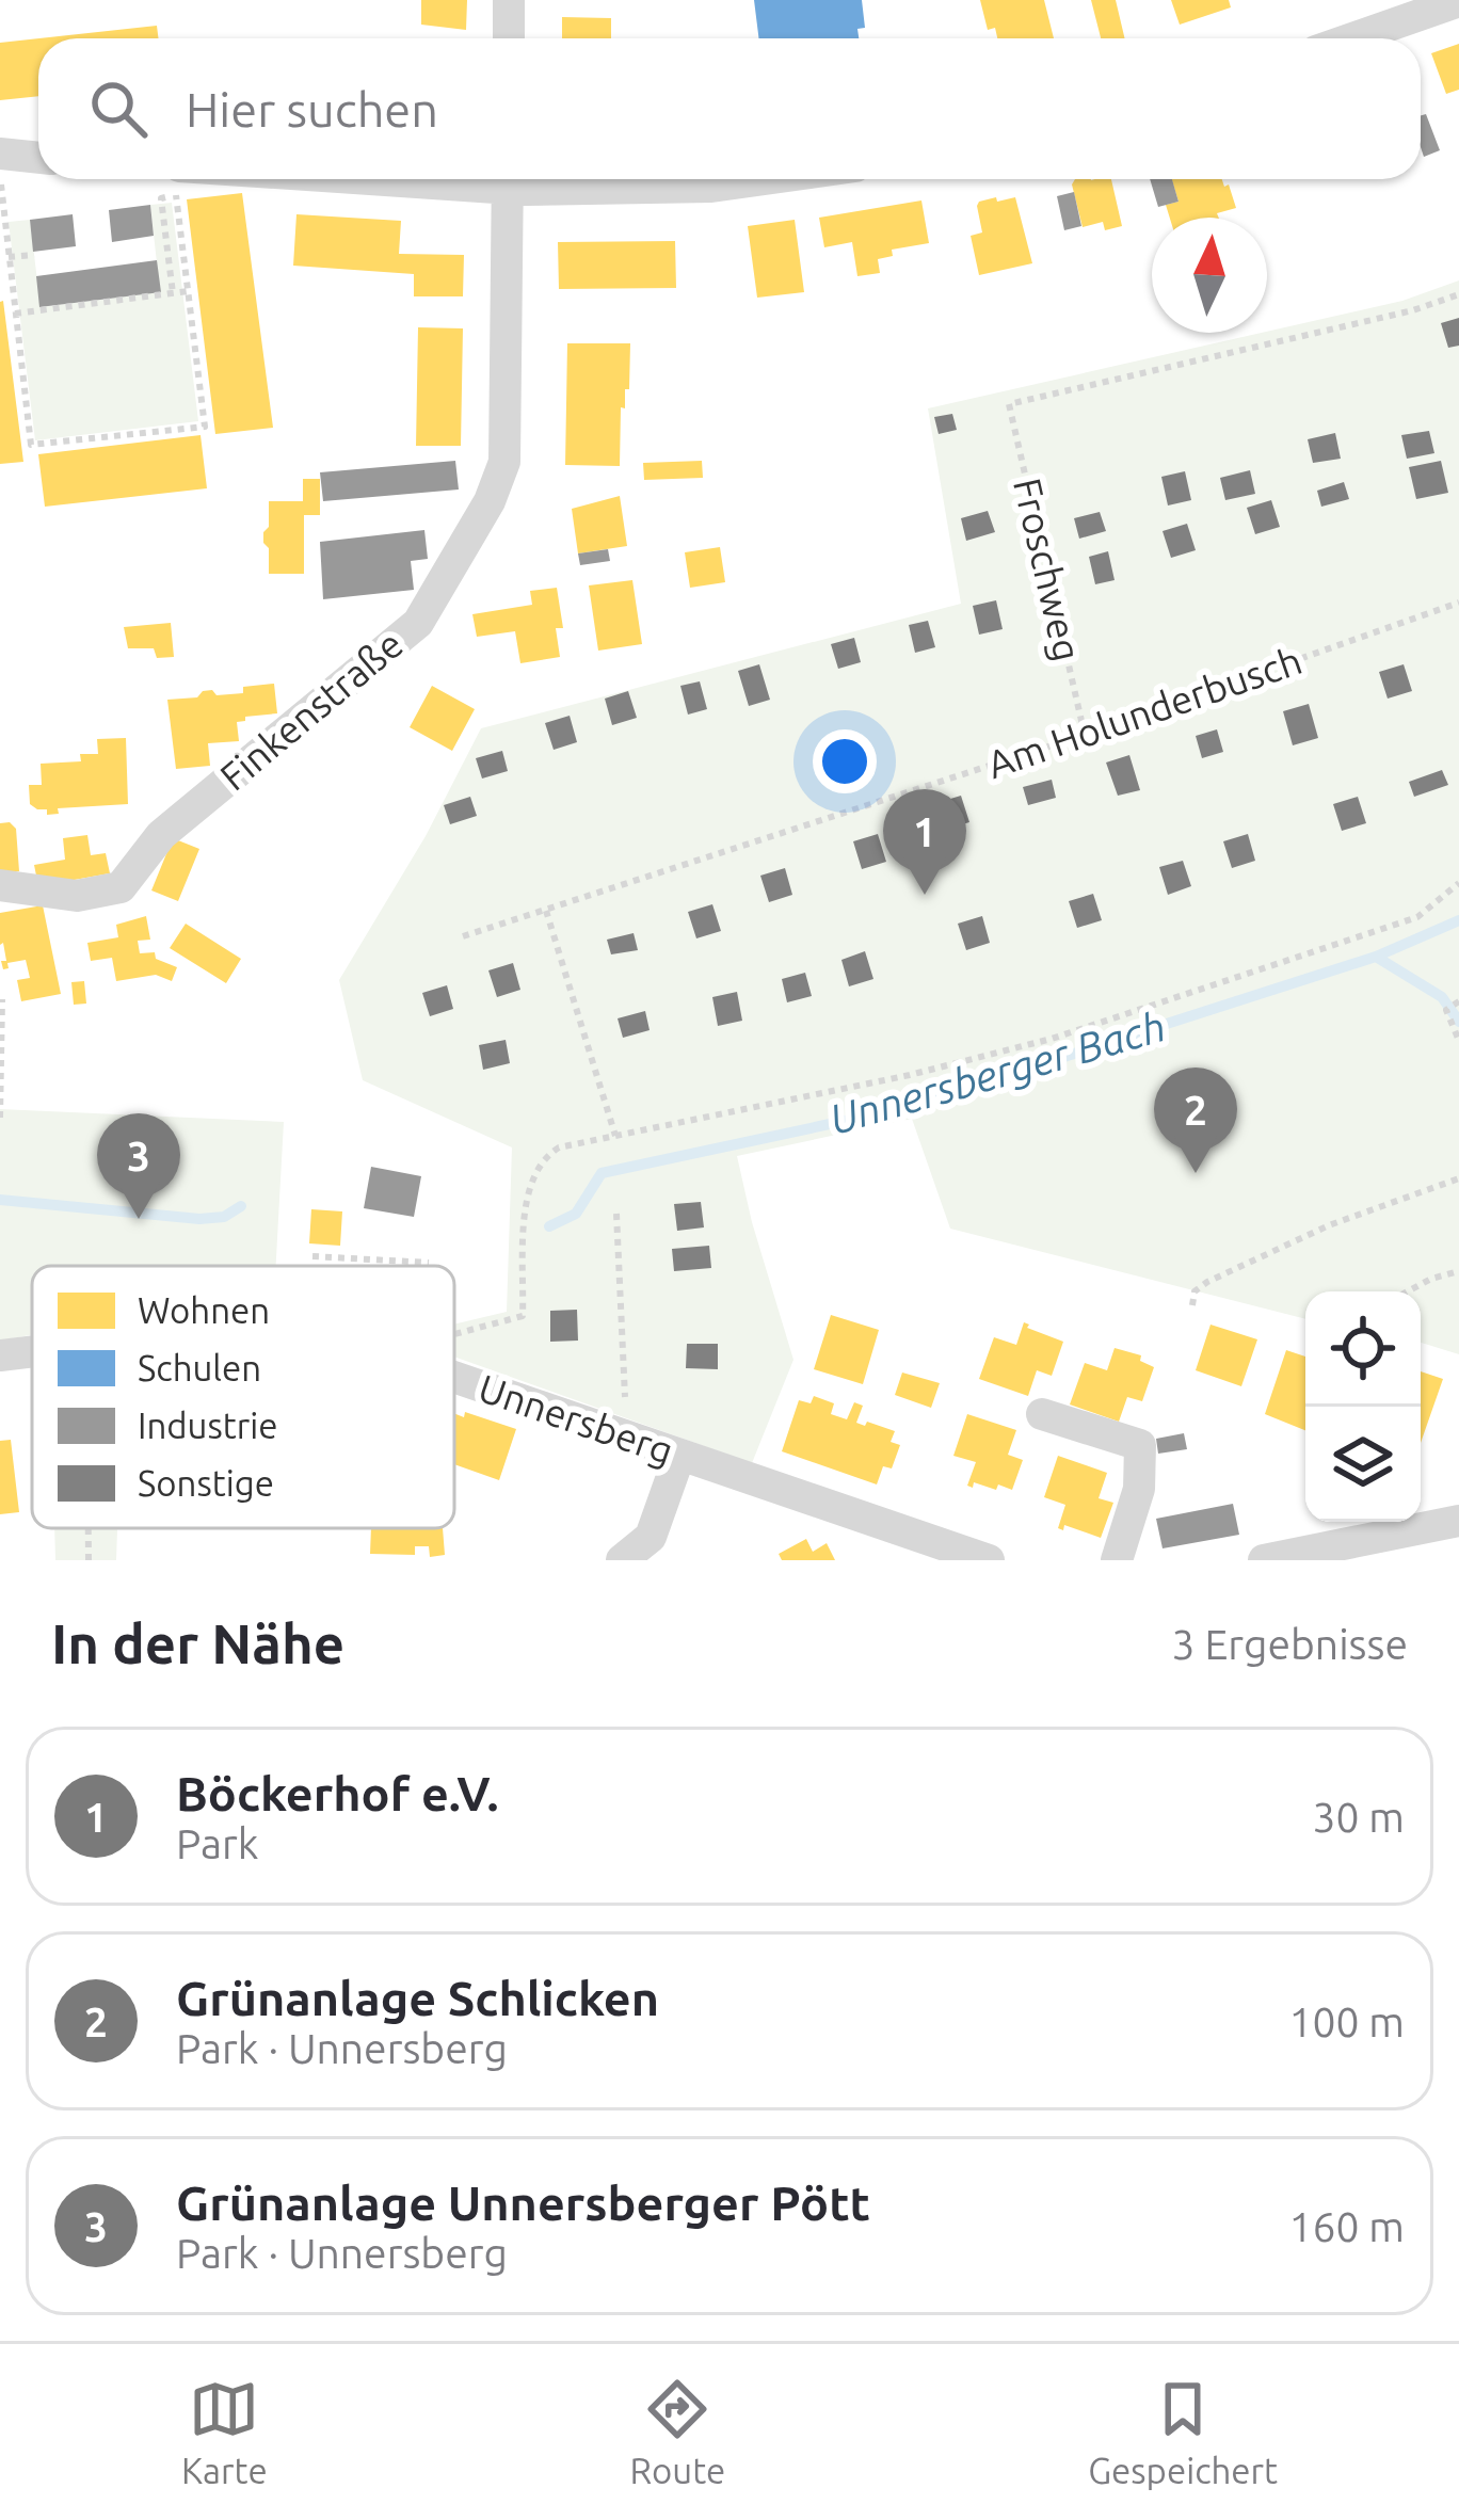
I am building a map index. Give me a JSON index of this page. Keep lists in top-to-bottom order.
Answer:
{
  "streets": {
    "street": ["Finkenstraße", "Unnersberg"],
    "path": ["Froschweg", "Am Holunderbusch"]
  },
  "crossings": [
    ["Froschweg", "Am Holunderbusch"]
  ],
  "water": ["Unnersberger Bach"],
  "legend": [
    "Wohnen",
    "Schulen",
    "Industrie",
    "Sonstige"
  ],
  "north": "top",
  "page": {
    "search": "Hier suchen",
    "pins": ["1", "2", "3"],
    "heading": ["In der Nähe", "3 Ergebnisse"],
    "list": [
      {
        "mark": "1",
        "name": "Böckerhof e.V.",
        "note": "Park",
        "value": "30 m"
      },
      {
        "mark": "2",
        "name": "Grünanlage Schlicken",
        "note": "Park · Unnersberg",
        "value": "100 m"
      },
      {
        "mark": "3",
        "name": "Grünanlage Unnersberger Pött",
        "note": "Park · Unnersberg",
        "value": "160 m"
      }
    ],
    "nav": ["Karte", "Route", "Gespeichert"]
  }
}
